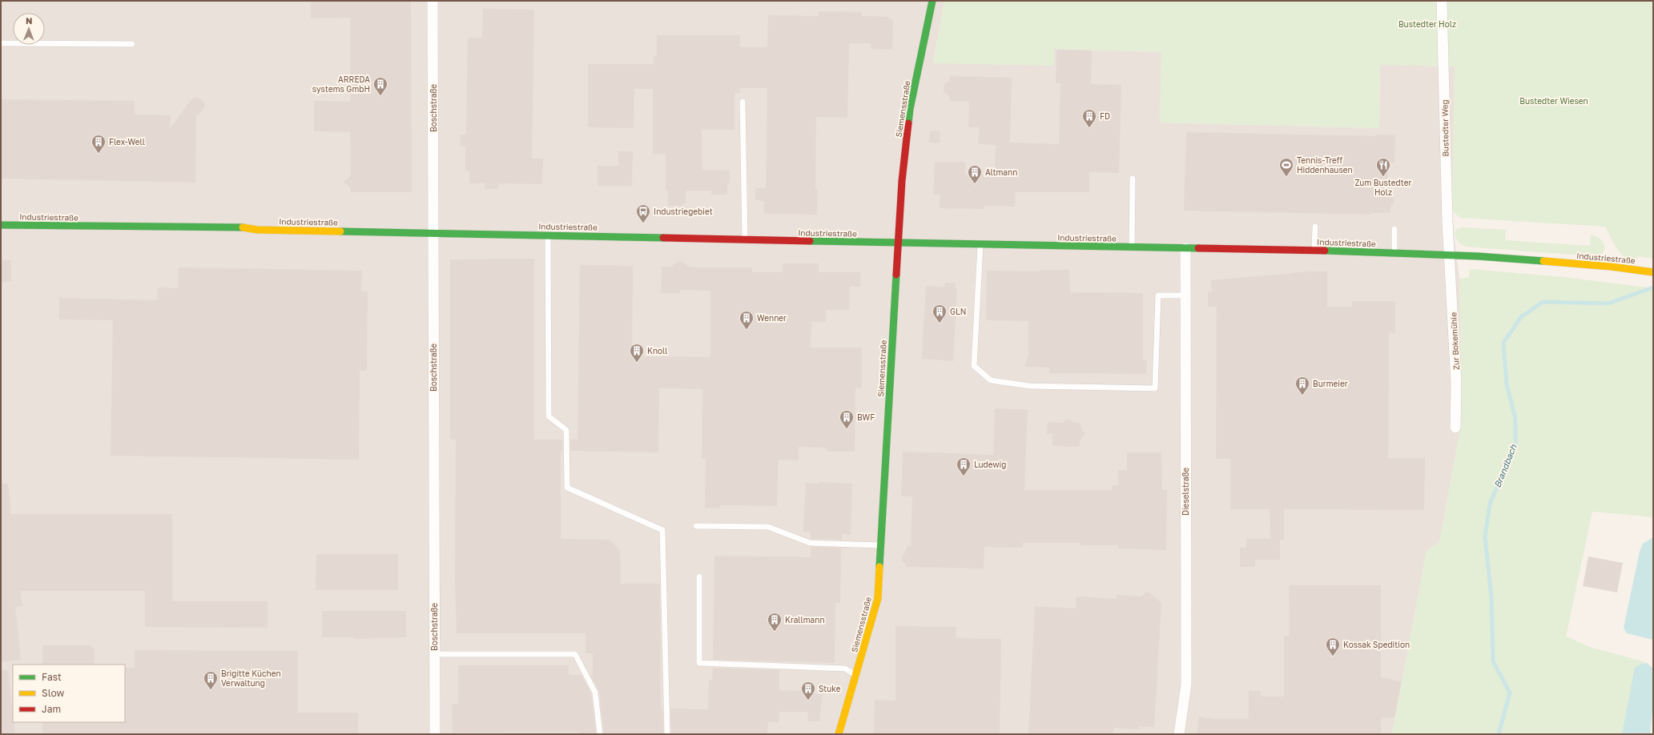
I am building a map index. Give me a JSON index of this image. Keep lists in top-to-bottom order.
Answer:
{
  "streets": {
    "street": [
      "Boschstraße",
      "Siemensstraße",
      "Bustedter Weg",
      "Industriestraße",
      "Zur Bokemühle",
      "Dieselstraße"
    ]
  },
  "crossings": [
    ["Boschstraße", "Industriestraße"],
    ["Siemensstraße", "Industriestraße"],
    ["Bustedter Weg", "Industriestraße"],
    ["Bustedter Weg", "Zur Bokemühle"],
    ["Industriestraße", "Zur Bokemühle"],
    ["Industriestraße", "Dieselstraße"]
  ],
  "water": ["Brandbach"],
  "parks": ["Bustedter Holz", "Bustedter Wiesen"],
  "places": {
    "building": [
      "ARREDA systems GmbH",
      "FD",
      "Flex-Well",
      "Altmann",
      "GLN",
      "Wenner",
      "Knoll",
      "Burmeier",
      "BWF",
      "Ludewig",
      "Krallmann",
      "Kossak Spedition",
      "Brigitte Küchen Verwaltung",
      "Stuke"
    ],
    "sports": ["Tennis-Treff Hiddenhausen"],
    "restaurant": ["Zum Bustedter Holz"],
    "bus stop": ["Industriegebiet"]
  },
  "legend": ["Fast", "Slow", "Jam"],
  "north": "top"
}
